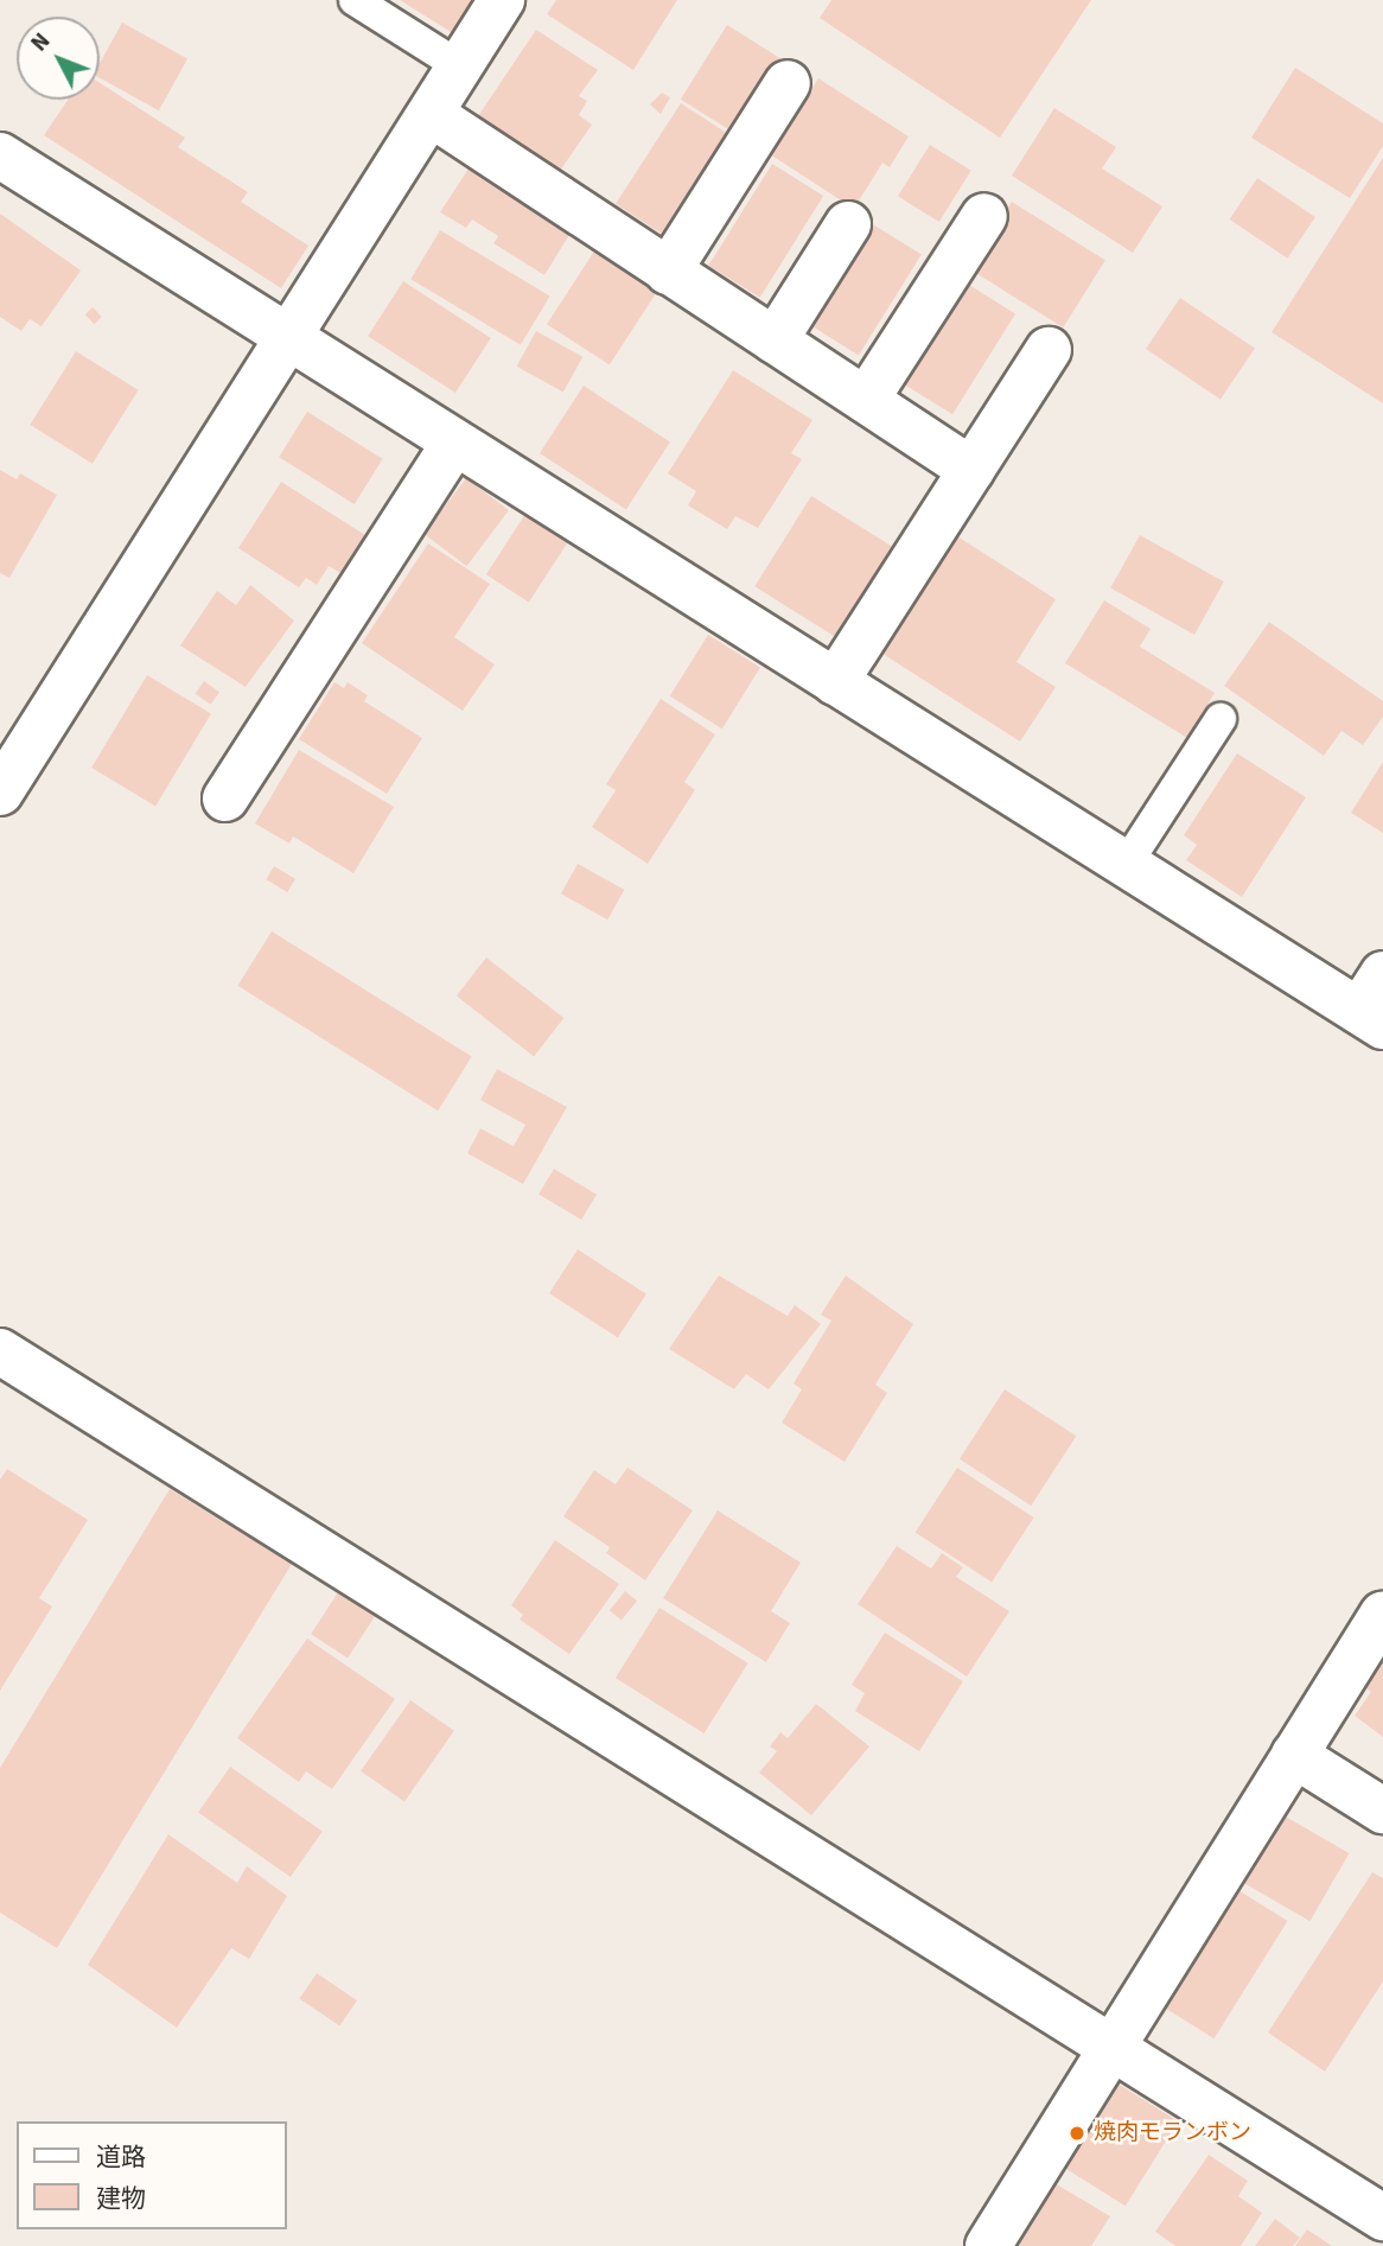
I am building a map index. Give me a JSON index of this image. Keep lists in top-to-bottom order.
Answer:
{
  "places": ["焼肉モランボン"],
  "legend": ["道路", "建物"],
  "north": "top left"
}
